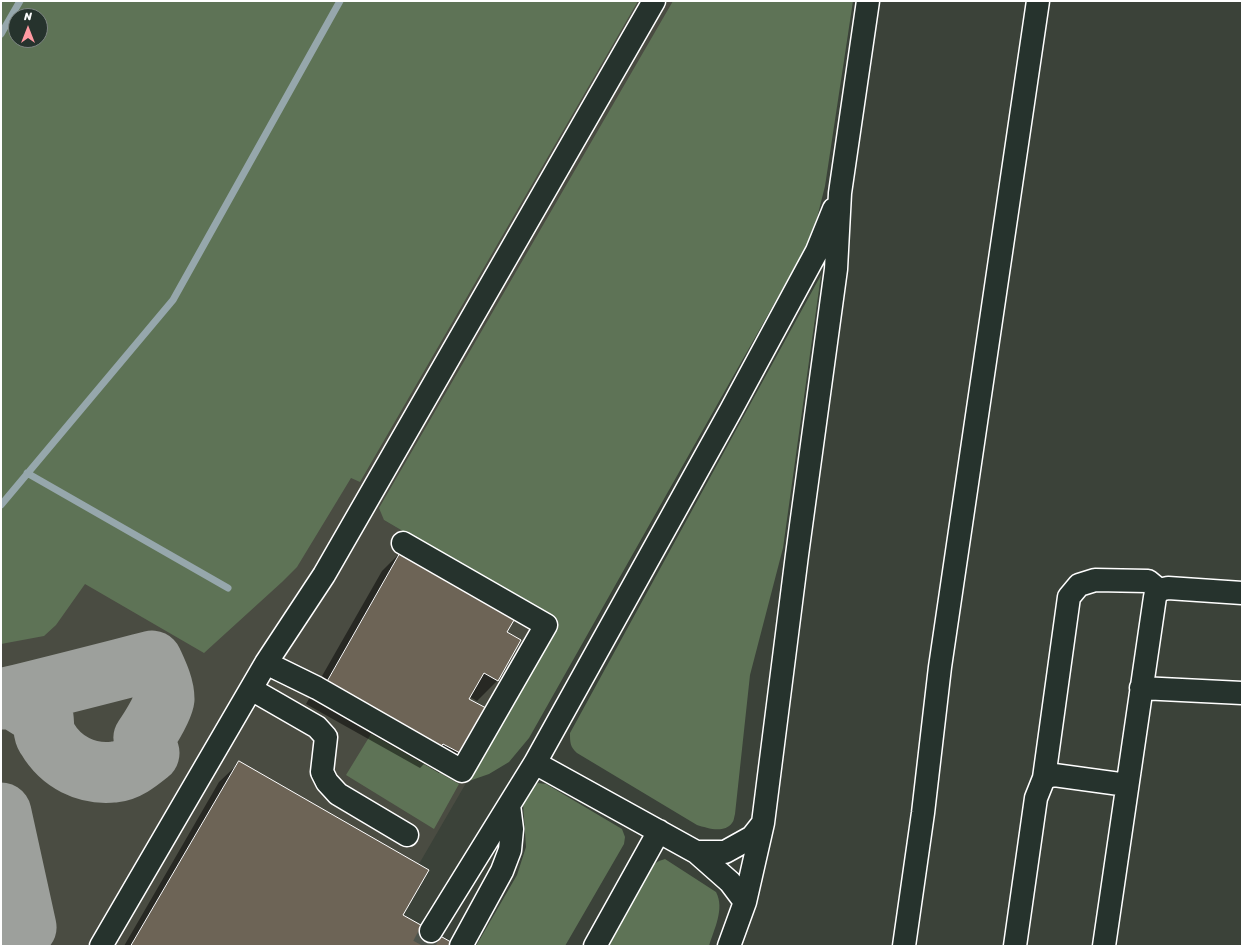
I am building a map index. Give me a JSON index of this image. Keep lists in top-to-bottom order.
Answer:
{
  "north": "top"
}
